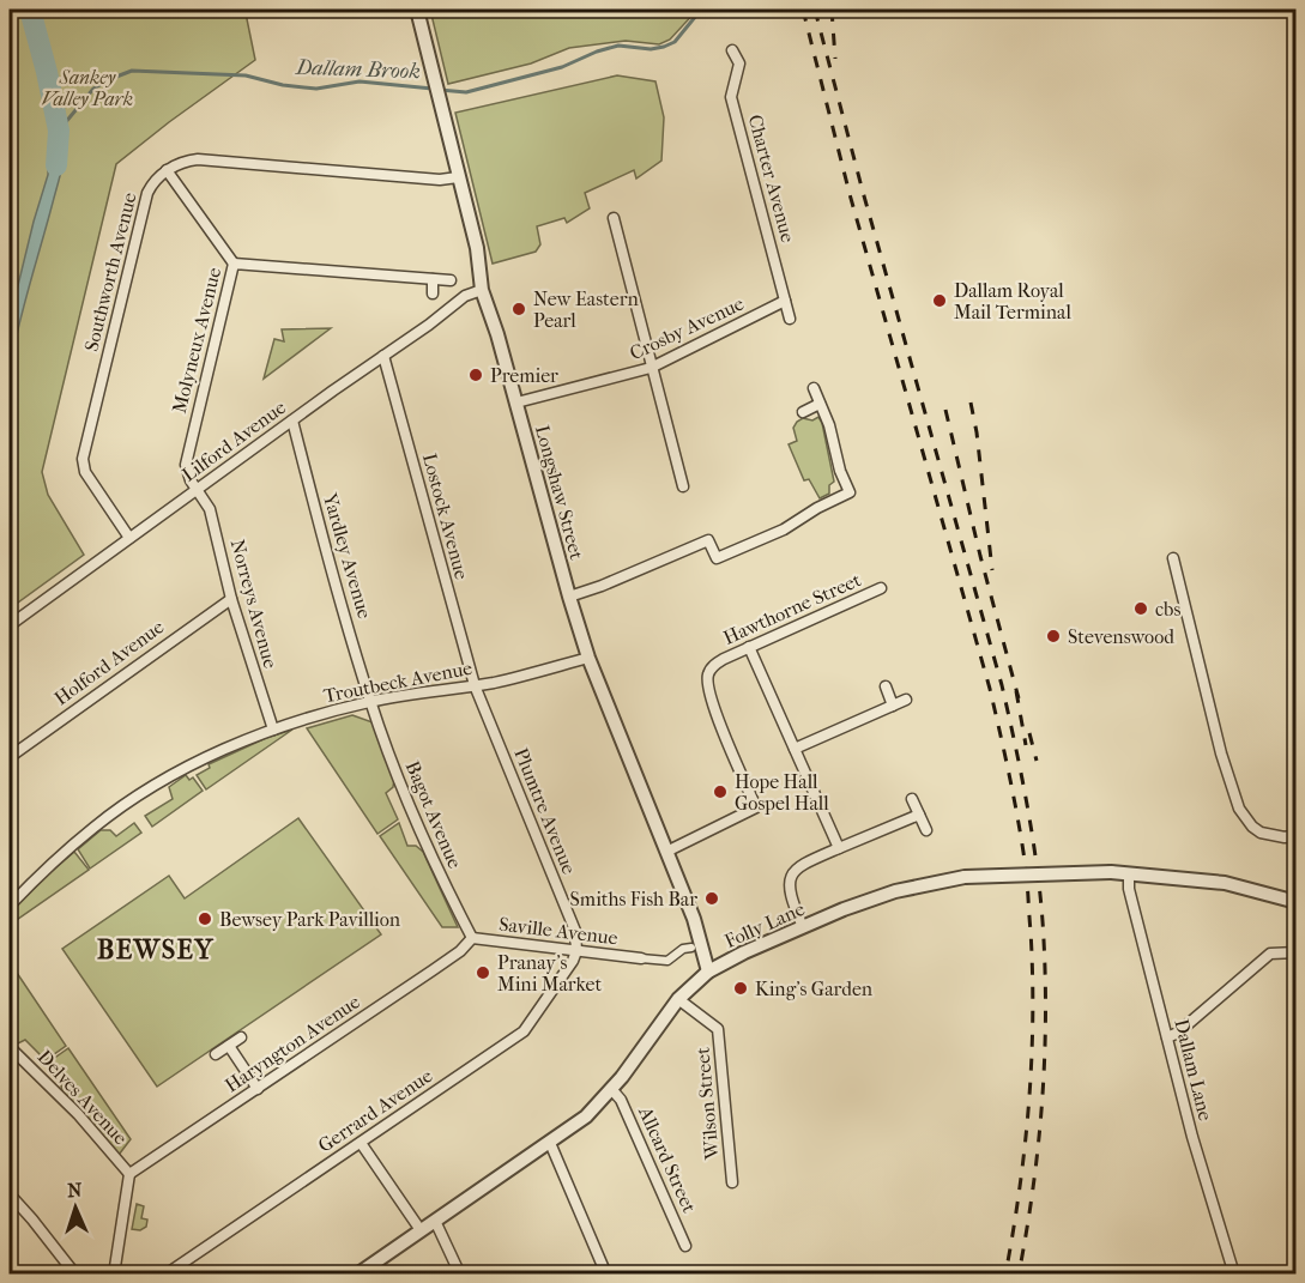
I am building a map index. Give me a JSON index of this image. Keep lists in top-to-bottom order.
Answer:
{
  "streets": {
    "street": [
      "Charter Avenue",
      "Southworth Avenue",
      "Crosby Avenue",
      "Molyneux Avenue",
      "Lilford Avenue",
      "Longshaw Street",
      "Lostock Avenue",
      "Yardley Avenue",
      "Norreys Avenue",
      "Hawthorne Street",
      "Holford Avenue",
      "Troutbeck Avenue",
      "Plumtre Avenue",
      "Bagot Avenue",
      "Folly Lane",
      "Saville Avenue",
      "Haryngton Avenue",
      "Dallam Lane",
      "Delves Avenue",
      "Wilson Street",
      "Gerrard Avenue",
      "Allcard Street"
    ]
  },
  "crossings": [
    ["Charter Avenue", "Crosby Avenue"],
    ["Southworth Avenue", "Lilford Avenue"],
    ["Crosby Avenue", "Longshaw Street"],
    ["Molyneux Avenue", "Lilford Avenue"],
    ["Molyneux Avenue", "Norreys Avenue"],
    ["Lilford Avenue", "Longshaw Street"],
    ["Lilford Avenue", "Lostock Avenue"],
    ["Lilford Avenue", "Yardley Avenue"],
    ["Lilford Avenue", "Norreys Avenue"],
    ["Longshaw Street", "Hawthorne Street"],
    ["Longshaw Street", "Troutbeck Avenue"],
    ["Longshaw Street", "Folly Lane"],
    ["Lostock Avenue", "Troutbeck Avenue"],
    ["Lostock Avenue", "Plumtre Avenue"],
    ["Yardley Avenue", "Troutbeck Avenue"],
    ["Yardley Avenue", "Bagot Avenue"],
    ["Norreys Avenue", "Holford Avenue"],
    ["Norreys Avenue", "Troutbeck Avenue"],
    ["Troutbeck Avenue", "Plumtre Avenue"],
    ["Troutbeck Avenue", "Bagot Avenue"],
    ["Plumtre Avenue", "Saville Avenue"],
    ["Plumtre Avenue", "Gerrard Avenue"],
    ["Bagot Avenue", "Saville Avenue"],
    ["Bagot Avenue", "Haryngton Avenue"],
    ["Folly Lane", "Dallam Lane"],
    ["Folly Lane", "Wilson Street"],
    ["Folly Lane", "Allcard Street"],
    ["Saville Avenue", "Haryngton Avenue"],
    ["Saville Avenue", "Gerrard Avenue"],
    ["Haryngton Avenue", "Delves Avenue"]
  ],
  "districts": ["BEWSEY"],
  "water": ["Dallam Brook"],
  "parks": ["Sankey Valley Park"],
  "places": [
    "Dallam Royal Mail Terminal",
    "New Eastern Pearl",
    "Premier",
    "cbs",
    "Stevenswood",
    "Hope Hall Gospel Hall",
    "Smiths Fish Bar",
    "Bewsey Park Pavillion",
    "Pranay's Mini Market",
    "King's Garden"
  ],
  "north": "top"
}
